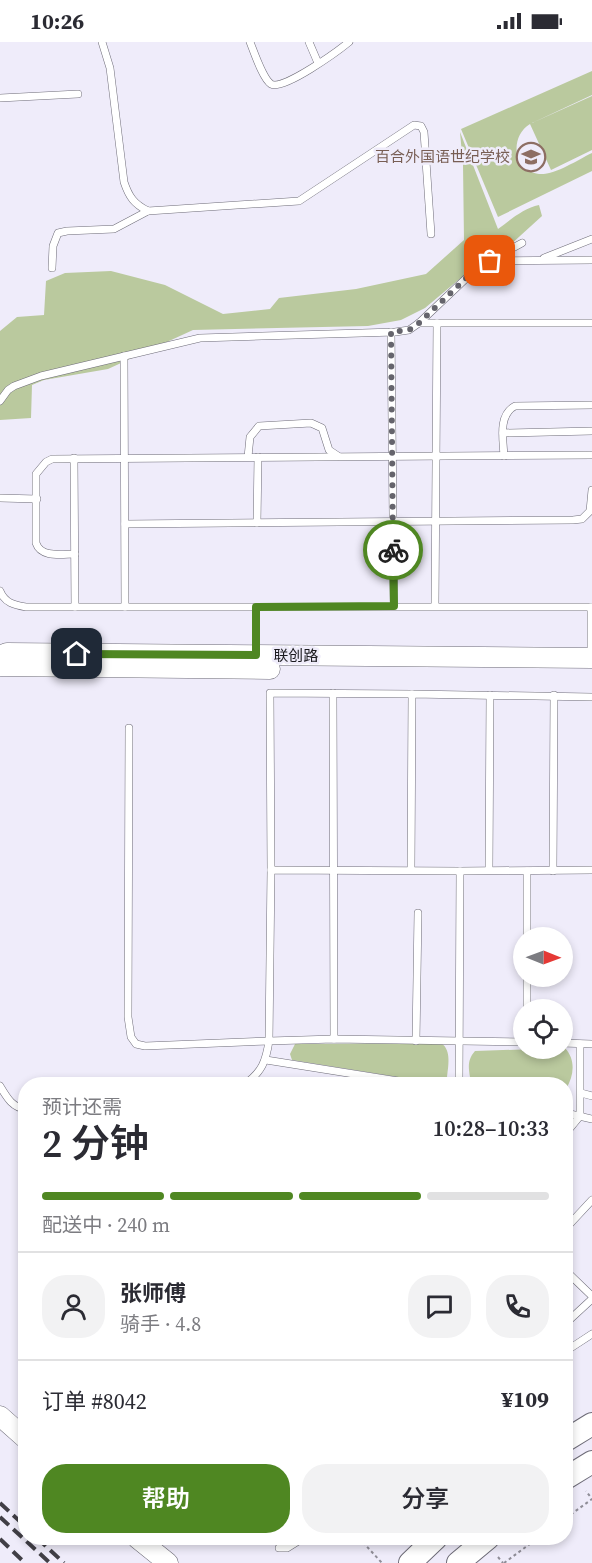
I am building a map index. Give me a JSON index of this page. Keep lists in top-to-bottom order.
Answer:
{
  "streets": {
    "street": ["联创路"]
  },
  "places": {
    "school or university": ["百合外国语世纪学校"]
  },
  "north": "right",
  "page": {
    "status": "10:26",
    "heading": ["2 分钟", "预计还需", "10:28–10:33"],
    "panel": [
      "张师傅",
      "骑手 · 4.8",
      "订单 #8042",
      "¥109"
    ],
    "bar": "配送中 · 240 m",
    "buttons": ["帮助", "分享"]
  }
}
